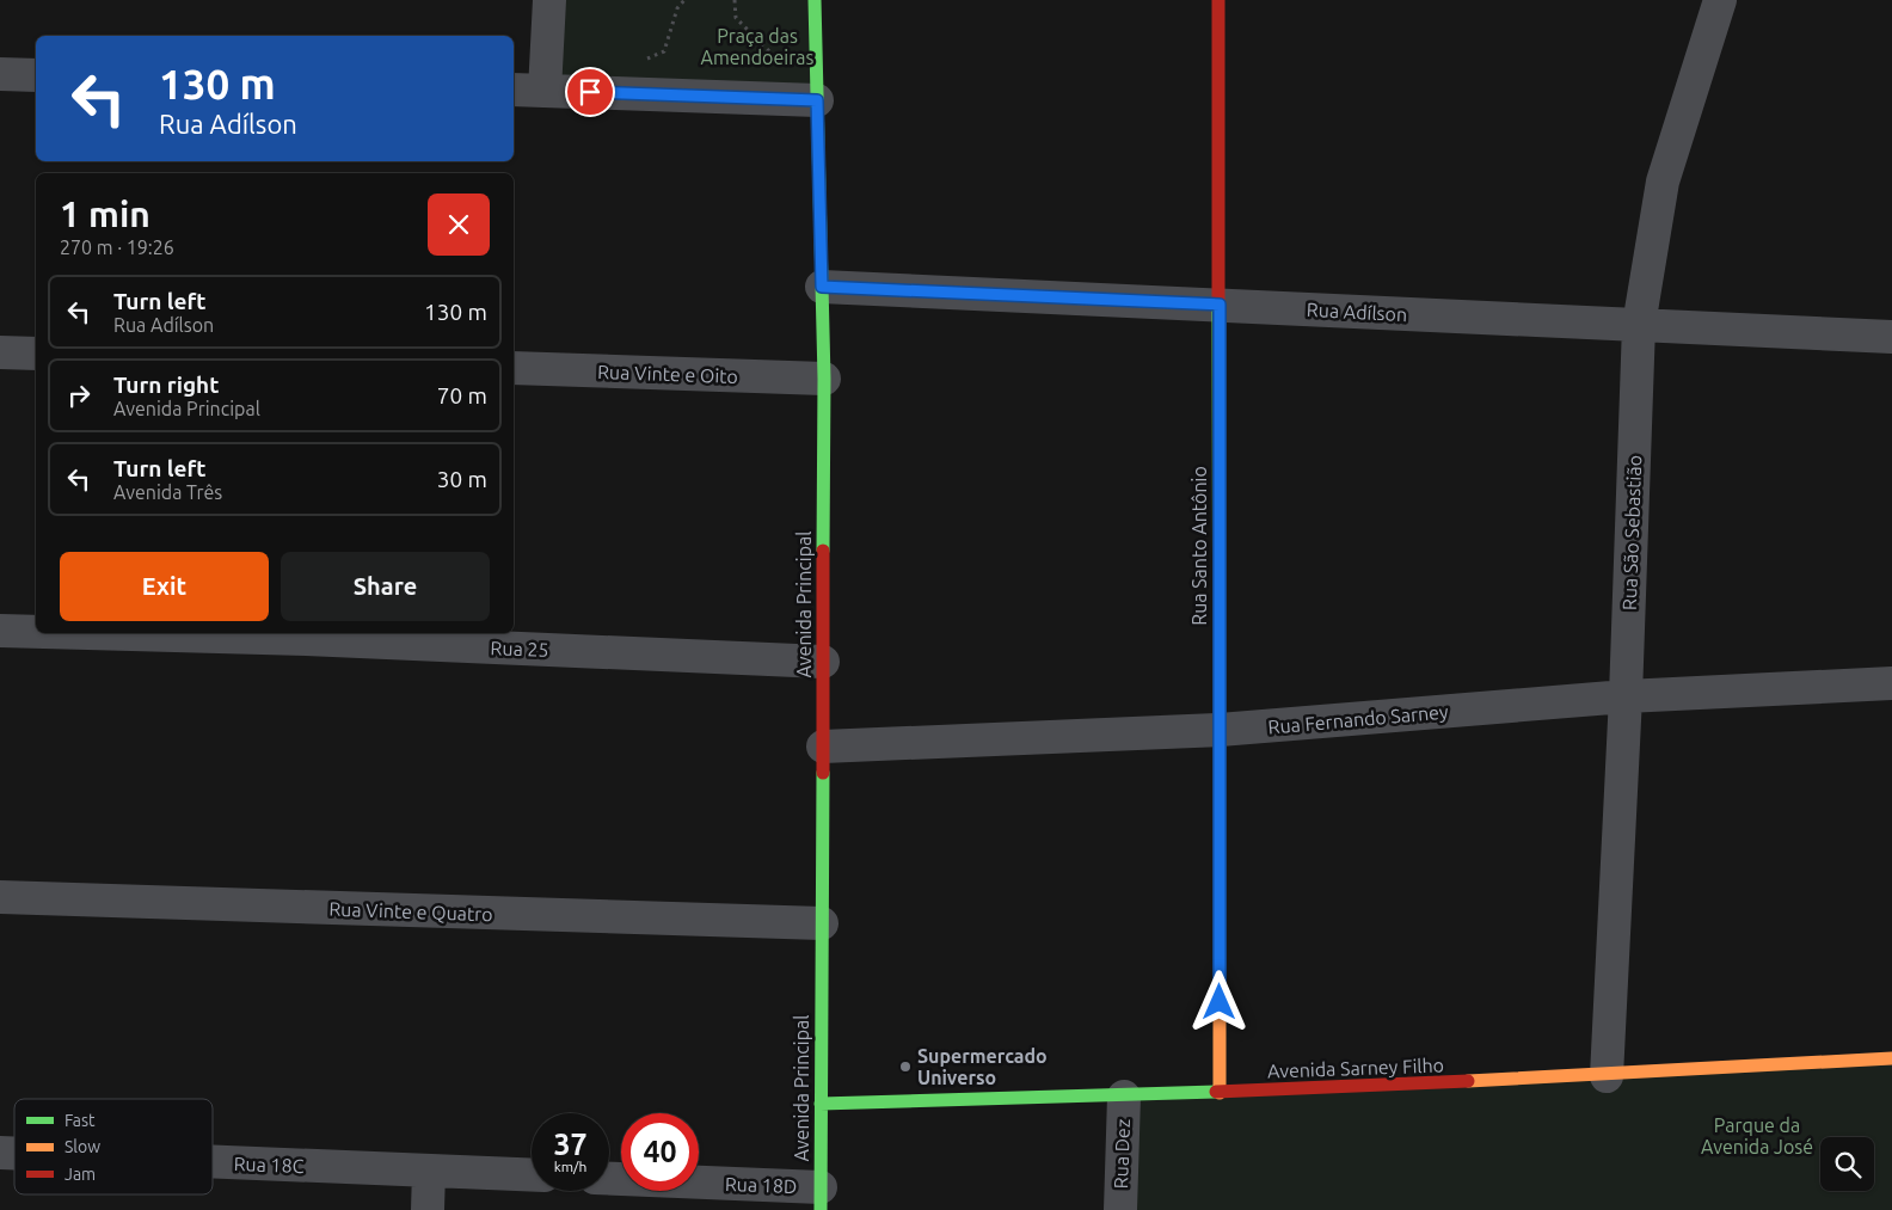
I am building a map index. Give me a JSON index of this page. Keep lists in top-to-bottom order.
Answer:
{
  "streets": {
    "street": [
      "Rua Adílson",
      "Rua Vinte e Oito",
      "Rua São Sebastião",
      "Rua Santo Antônio",
      "Avenida Principal",
      "Rua 25",
      "Rua Fernando Sarney",
      "Rua Vinte e Quatro",
      "Avenida Sarney Filho",
      "Rua Dez",
      "Rua 18C",
      "Rua 18D"
    ]
  },
  "crossings": [
    ["Rua Adílson", "Rua São Sebastião"],
    ["Rua Adílson", "Rua Santo Antônio"],
    ["Rua Adílson", "Avenida Principal"],
    ["Rua Vinte e Oito", "Avenida Principal"],
    ["Rua São Sebastião", "Rua Fernando Sarney"],
    ["Rua São Sebastião", "Avenida Sarney Filho"],
    ["Rua Santo Antônio", "Rua Fernando Sarney"],
    ["Rua Santo Antônio", "Avenida Sarney Filho"],
    ["Avenida Principal", "Rua 25"],
    ["Avenida Principal", "Rua Fernando Sarney"],
    ["Avenida Principal", "Rua Vinte e Quatro"],
    ["Avenida Principal", "Avenida Sarney Filho"],
    ["Avenida Principal", "Rua 18D"],
    ["Avenida Sarney Filho", "Rua Dez"]
  ],
  "parks": ["Praça das Amendoeiras", "Parque da Avenida José"],
  "places": ["Supermercado Universo"],
  "legend": ["Fast", "Slow", "Jam"],
  "page": {
    "turn": ["130 m", "Rua Adílson"],
    "heading": ["1 min", "270 m · 19:26"],
    "list": [
      {
        "name": "Turn left",
        "note": "Rua Adílson",
        "value": "130 m"
      },
      {
        "name": "Turn right",
        "note": "Avenida Principal",
        "value": "70 m"
      },
      {
        "name": "Turn left",
        "note": "Avenida Três",
        "value": "30 m"
      }
    ],
    "buttons": ["Exit", "Share"],
    "speed": "37 km/h",
    "limit": "40"
  }
}
